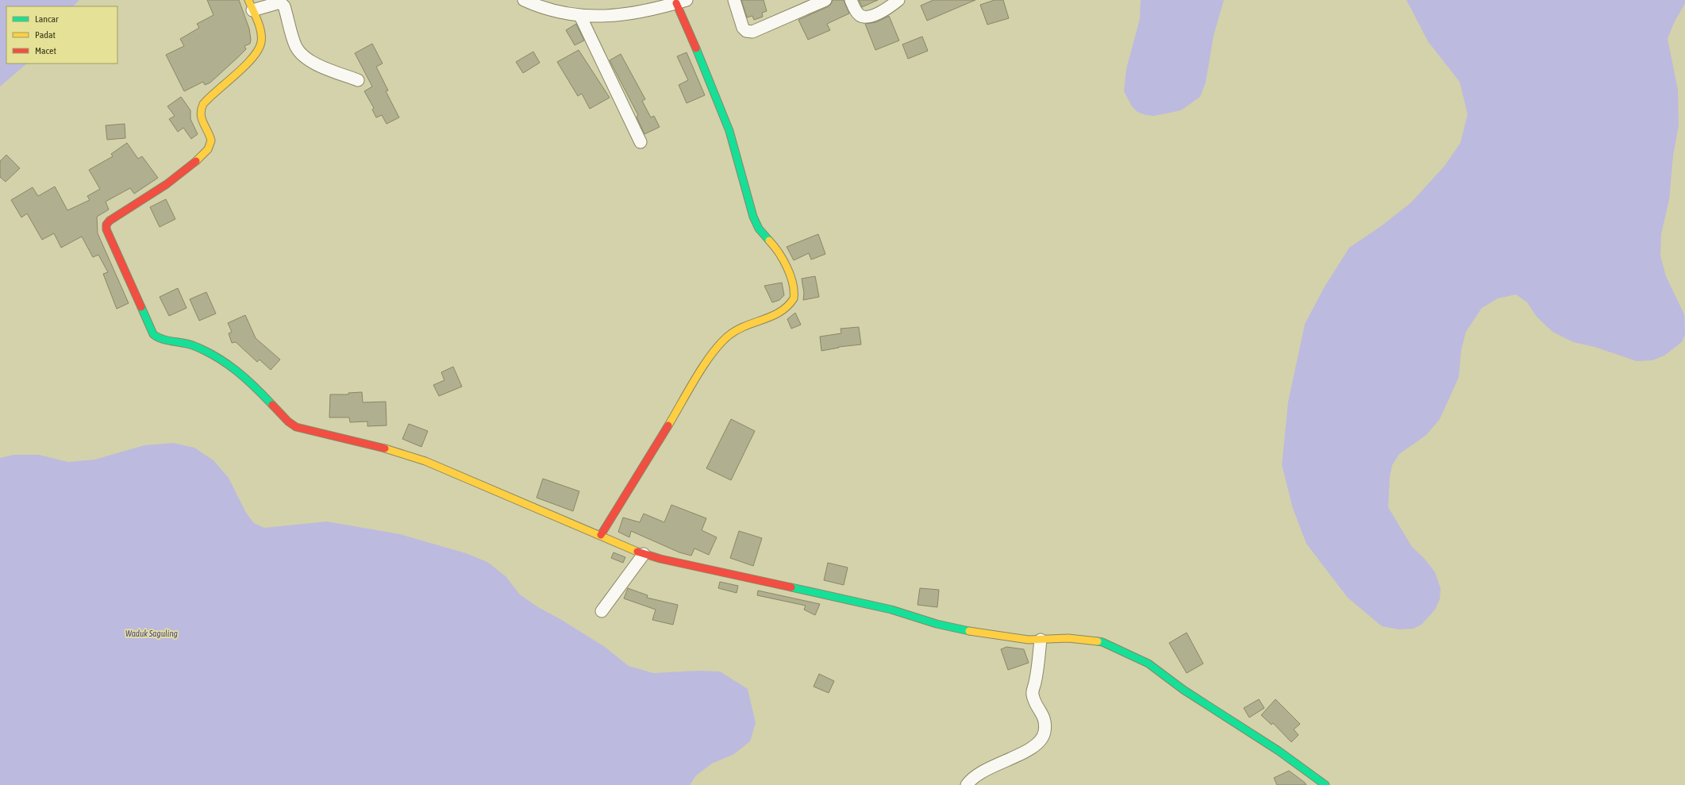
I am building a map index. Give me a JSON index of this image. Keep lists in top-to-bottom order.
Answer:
{
  "water": ["Waduk Saguling"],
  "legend": ["Lancar", "Padat", "Macet"]
}
